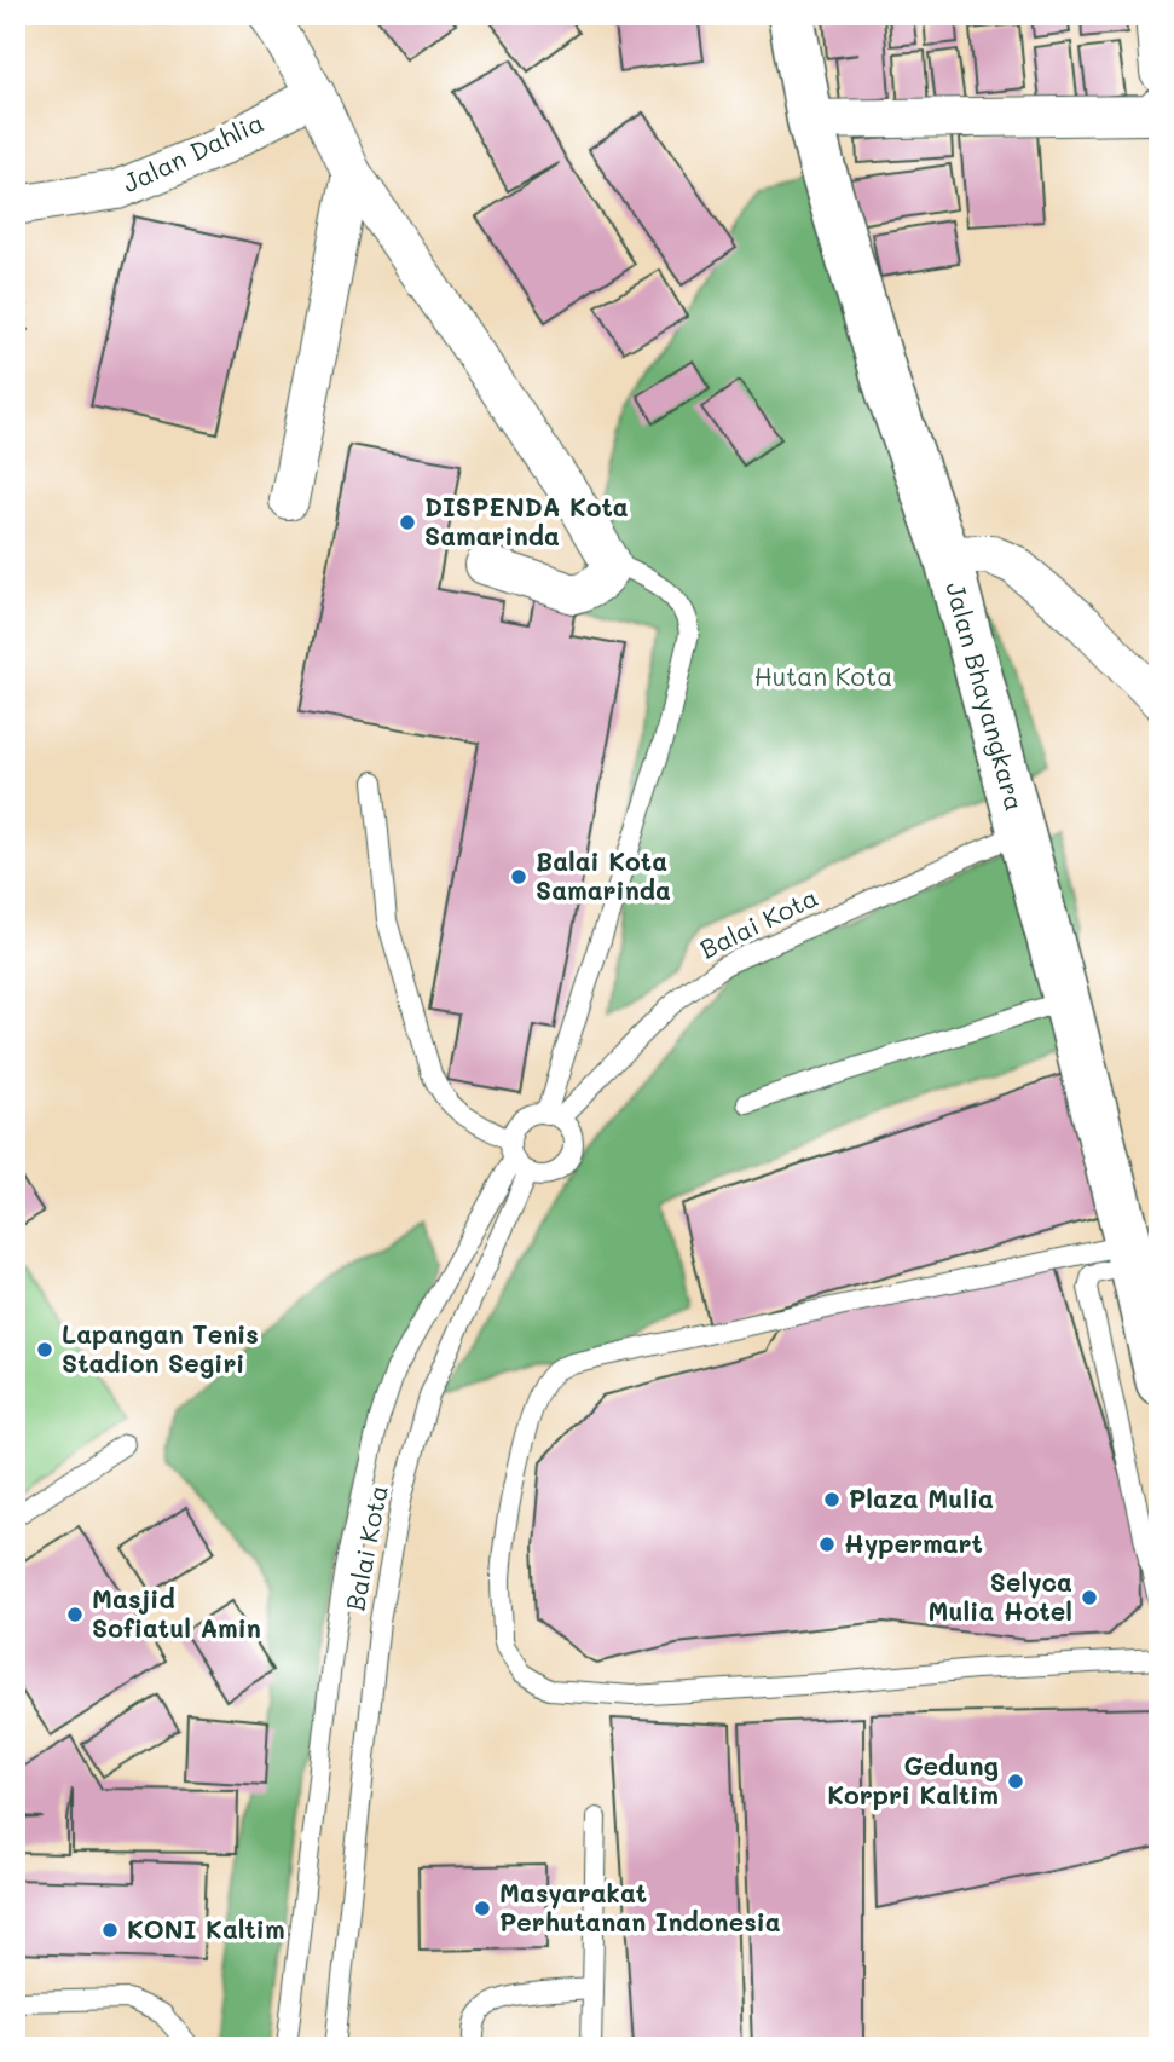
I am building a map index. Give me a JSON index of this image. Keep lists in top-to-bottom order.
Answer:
{
  "streets": {
    "street": ["Jalan Dahlia", "Jalan Bhayangkara"],
    "lane": ["Balai Kota"]
  },
  "crossings": [
    ["Jalan Bhayangkara", "Balai Kota"]
  ],
  "parks": ["Hutan Kota"],
  "places": [
    "DISPENDA Kota Samarinda",
    "Balai Kota Samarinda",
    "Lapangan Tenis Stadion Segiri",
    "Plaza Mulia",
    "Hypermart",
    "Selyca Mulia Hotel",
    "Masjid Sofiatul Amin",
    "Gedung Korpri Kaltim",
    "Masyarakat Perhutanan Indonesia",
    "KONI Kaltim"
  ]
}
